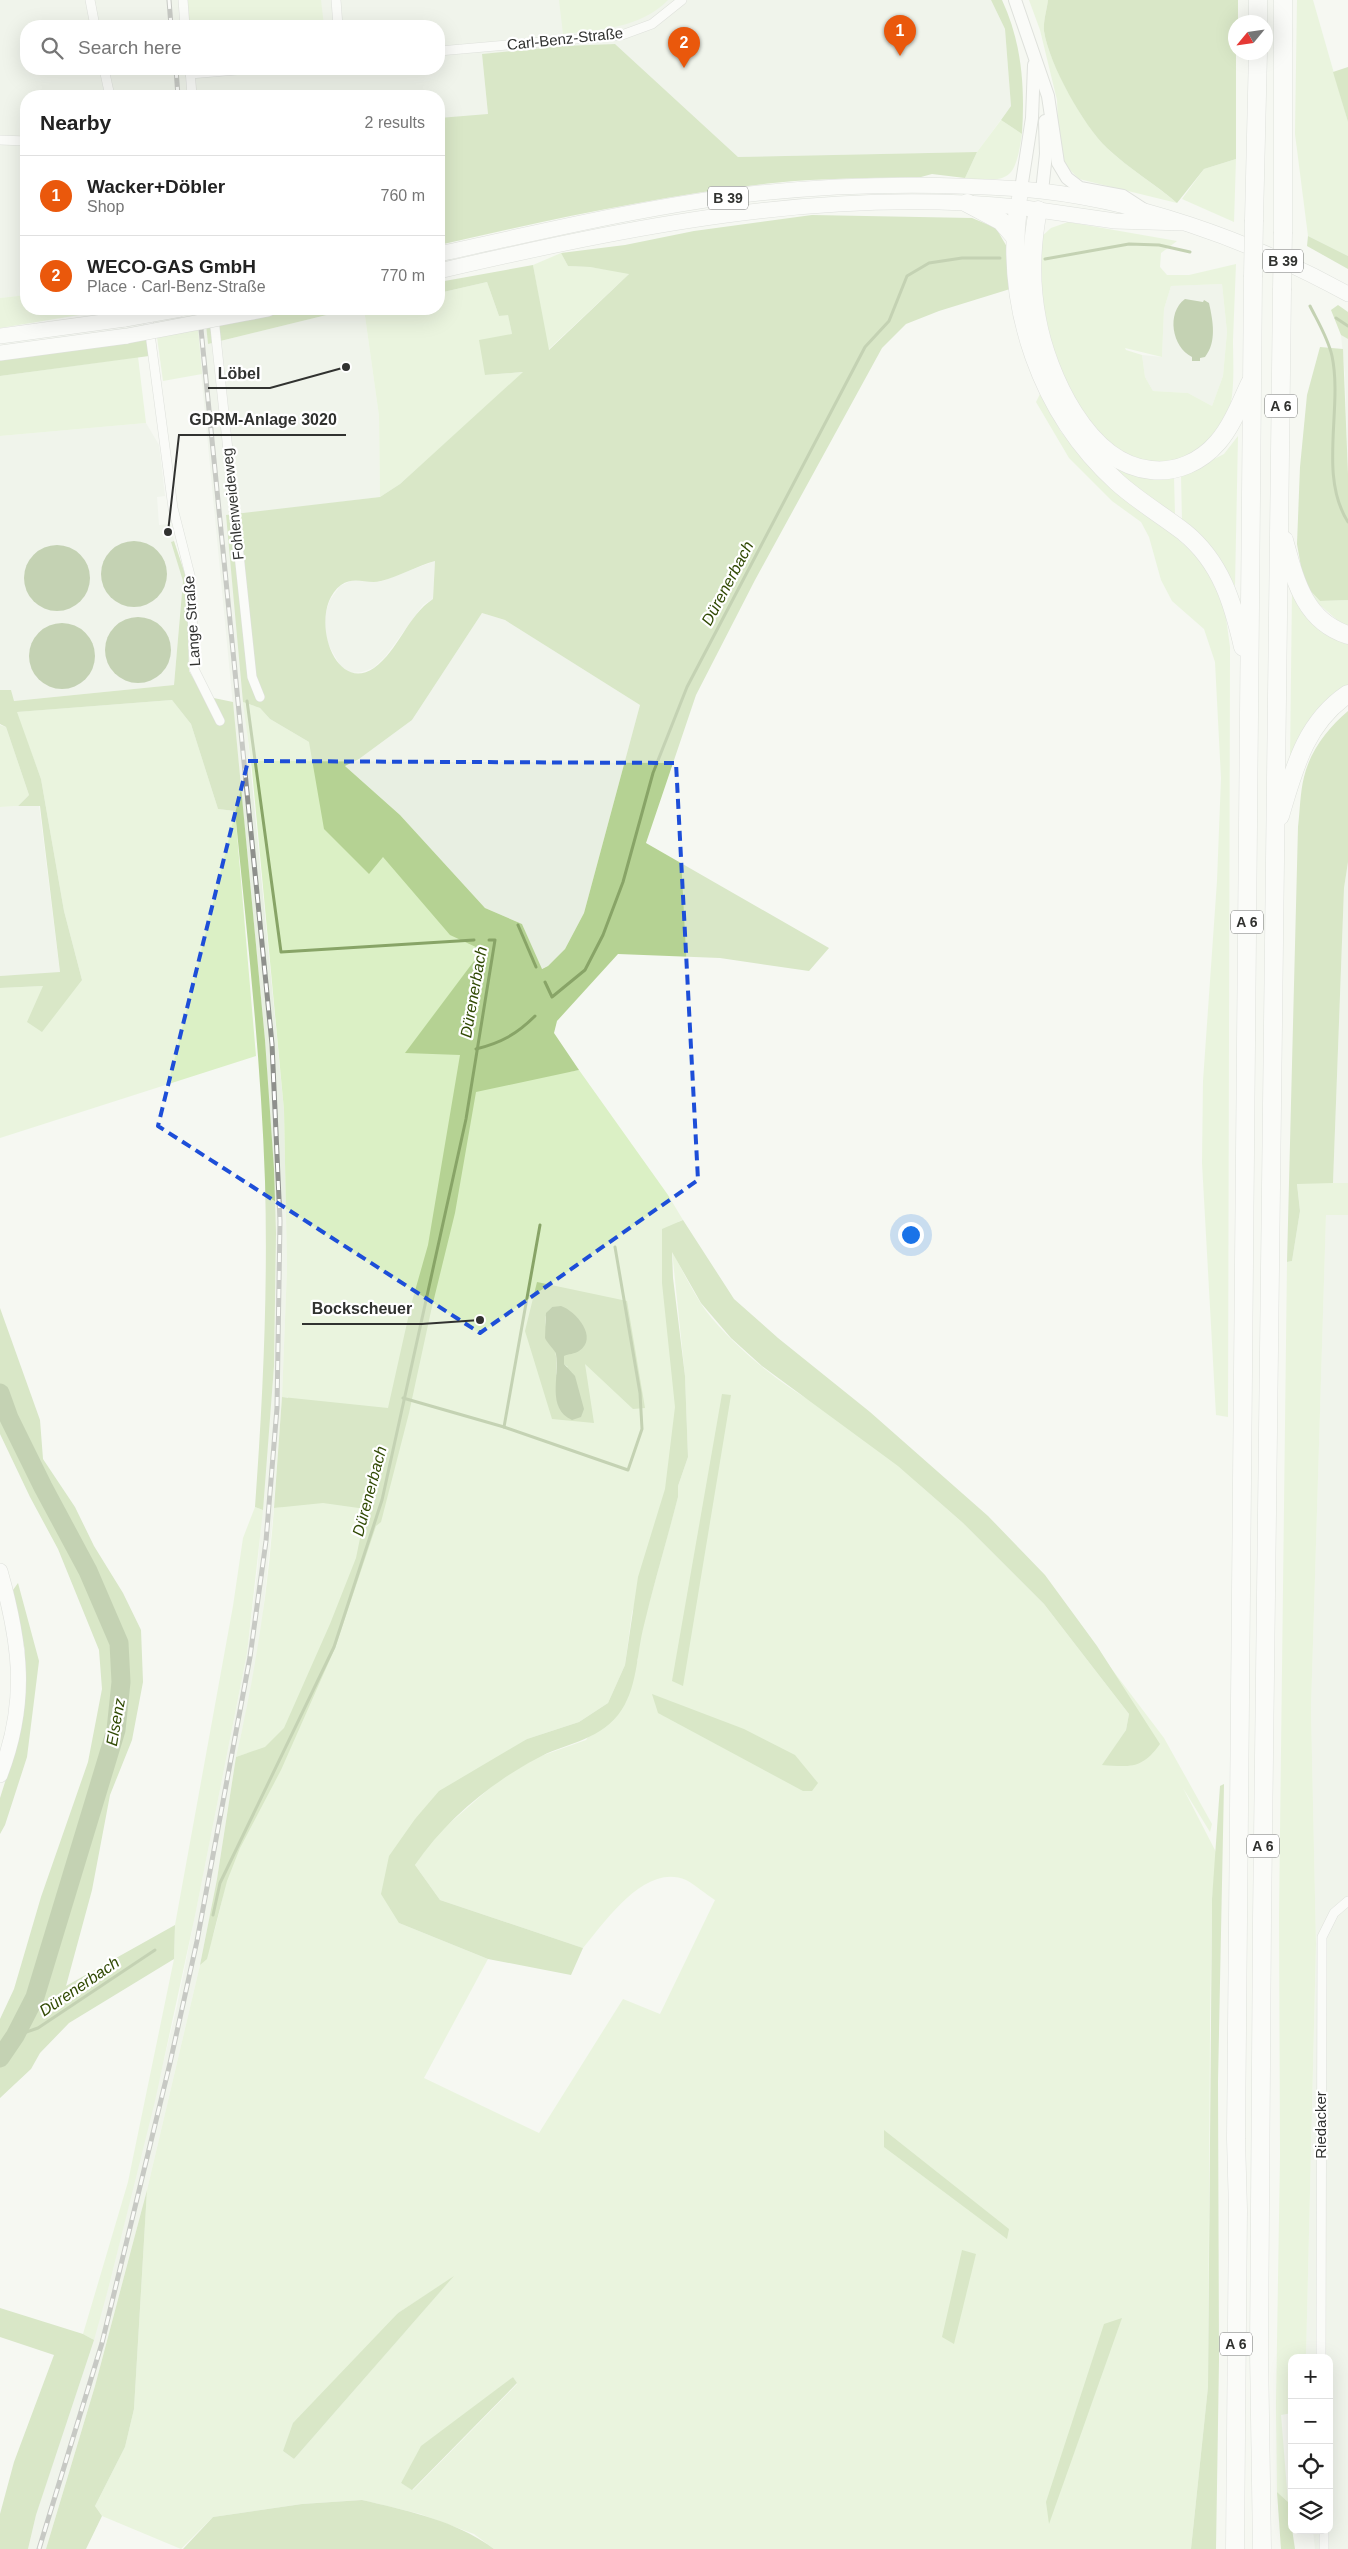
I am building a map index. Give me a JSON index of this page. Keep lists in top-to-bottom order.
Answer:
{
  "streets": {
    "highway": ["A 6"],
    "main road": ["B 39"],
    "street": [
      "Carl-Benz-Straße",
      "Fohlenweideweg",
      "Lange Straße",
      "Riedacker"
    ]
  },
  "water": ["Dürenerbach", "Elsenz"],
  "places": ["Löbel", "GDRM-Anlage 3020", "Bockscheuer"],
  "north": "bottom left",
  "page": {
    "pins": ["1", "2"],
    "search": "Search here",
    "heading": ["Nearby", "2 results"],
    "list": [
      {
        "mark": "1",
        "name": "Wacker+Döbler",
        "note": "Shop",
        "value": "760 m"
      },
      {
        "mark": "2",
        "name": "WECO-GAS GmbH",
        "note": "Place · Carl-Benz-Straße",
        "value": "770 m"
      }
    ],
    "map_buttons": ["+", "−"]
  }
}
